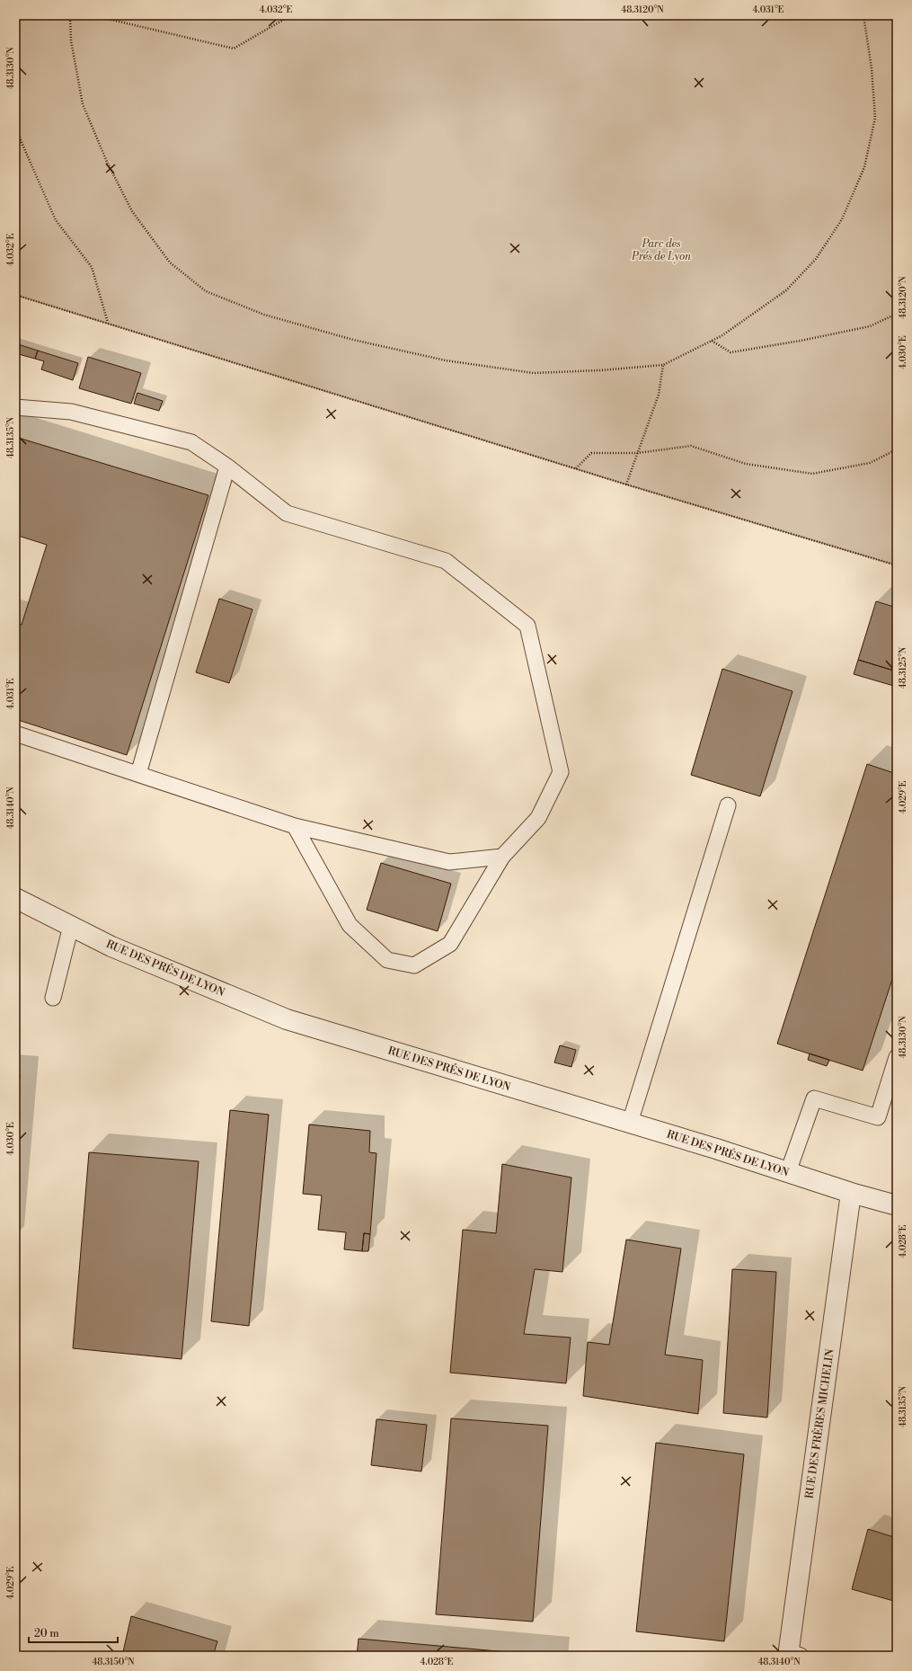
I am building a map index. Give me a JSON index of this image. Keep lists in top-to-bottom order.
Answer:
{
  "streets": {
    "street": ["RUE DES PRÉS DE LYON", "RUE DES FRÈRES MICHELIN"]
  },
  "crossings": [
    ["RUE DES PRÉS DE LYON", "RUE DES FRÈRES MICHELIN"]
  ],
  "parks": ["Parc des Prés de Lyon"],
  "scale_bar": "20 m",
  "coordinates": [
    "4.032°E",
    "48.3120°N",
    "4.031°E",
    "48.3130°N",
    "4.030°E",
    "48.3135°N",
    "48.3125°N",
    "4.029°E",
    "48.3140°N",
    "4.028°E",
    "48.3150°N"
  ]
}
